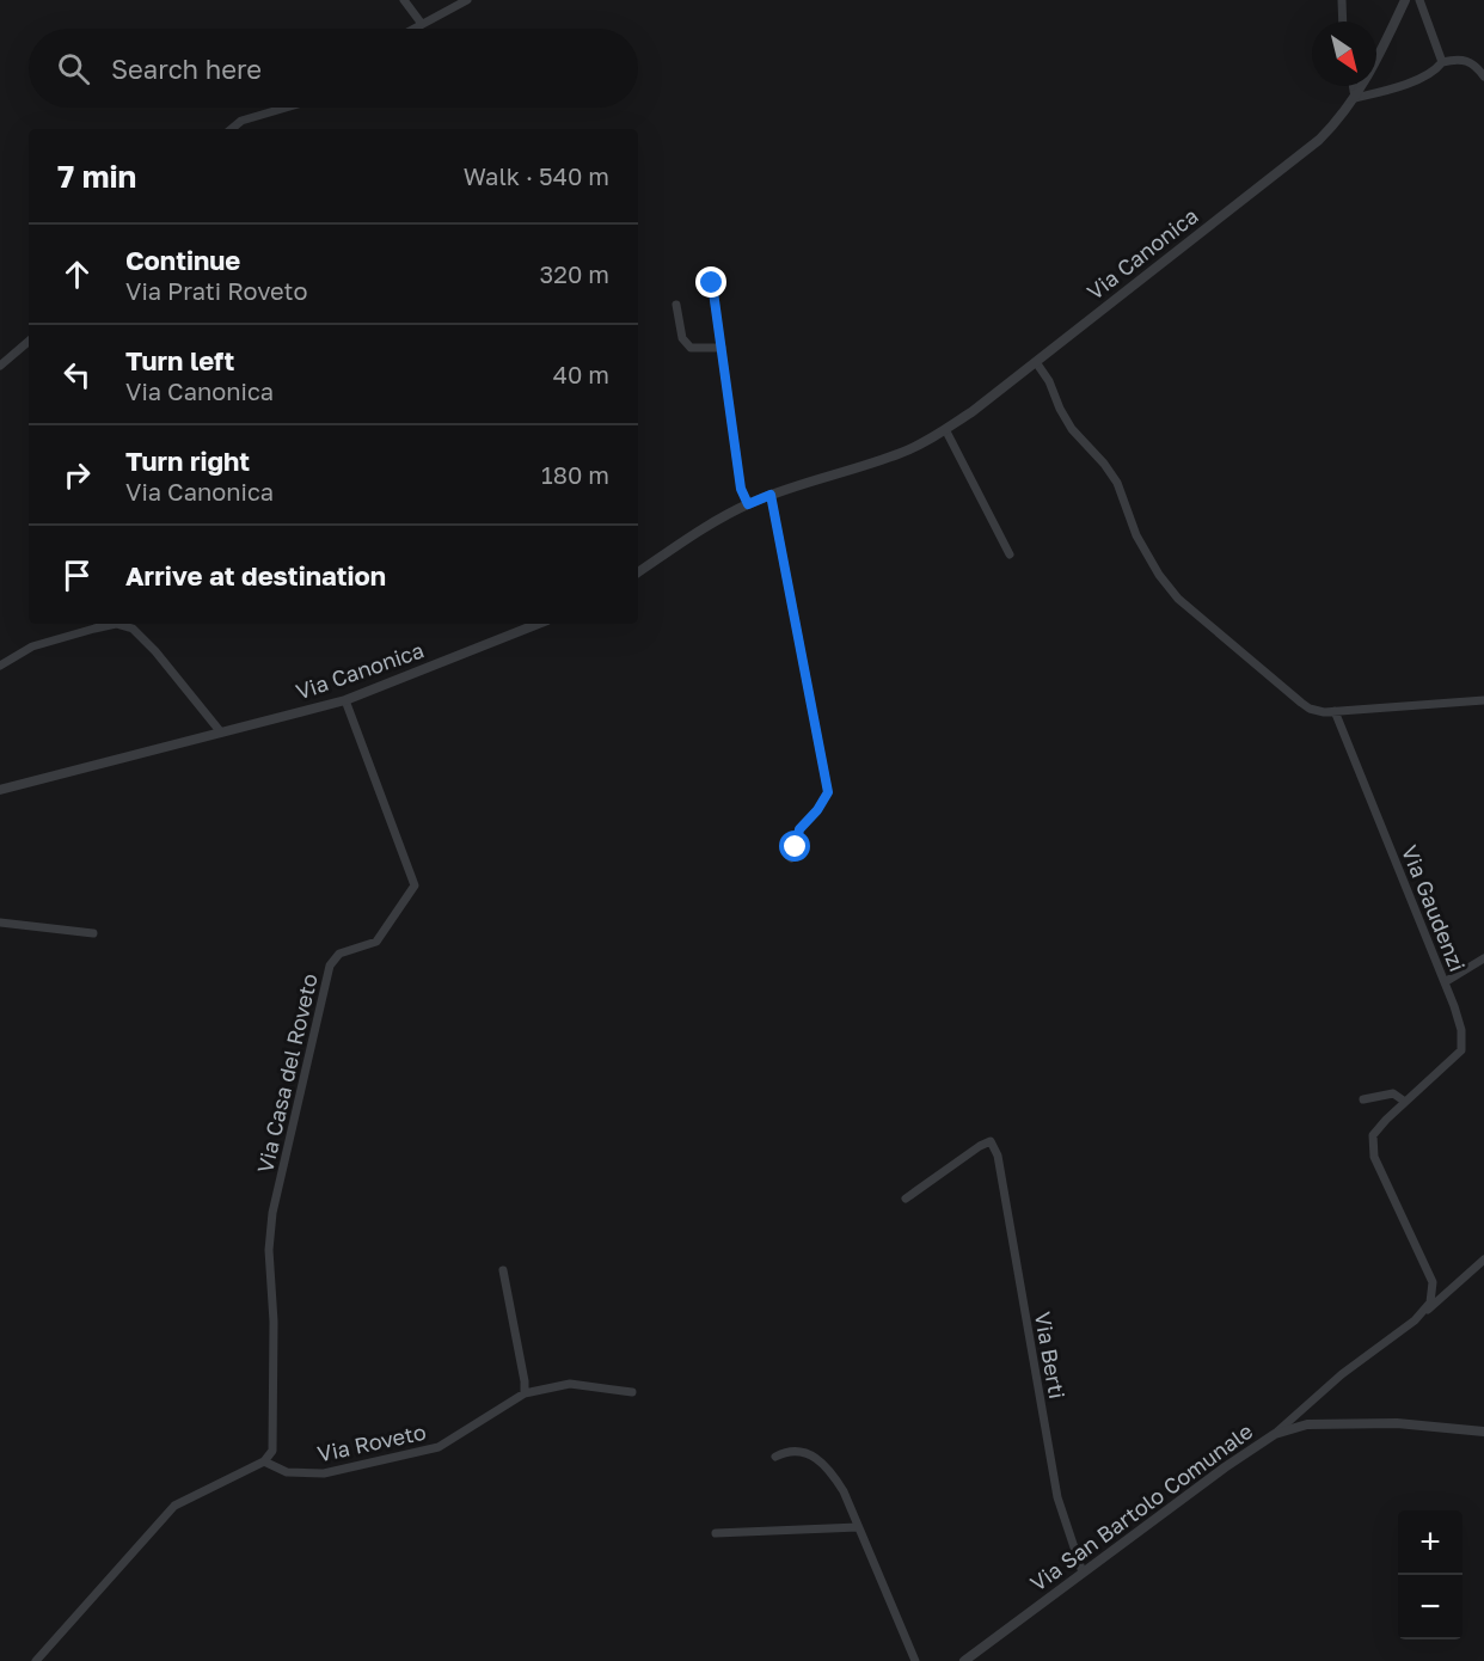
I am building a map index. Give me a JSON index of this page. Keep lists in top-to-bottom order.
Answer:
{
  "streets": {
    "street": [
      "Via Canonica",
      "Via Gaudenzi",
      "Via Casa del Roveto",
      "Via Berti",
      "Via Roveto",
      "Via San Bartolo Comunale"
    ]
  },
  "crossings": [
    ["Via Canonica", "Via Casa del Roveto"],
    ["Via Gaudenzi", "Via San Bartolo Comunale"],
    ["Via Casa del Roveto", "Via Roveto"],
    ["Via Berti", "Via San Bartolo Comunale"]
  ],
  "north": "bottom right",
  "page": {
    "search": "Search here",
    "heading": ["7 min", "Walk · 540 m"],
    "list": [
      ["Continue", "Via Prati Roveto", "320 m"],
      ["Turn left", "Via Canonica", "40 m"],
      ["Turn right", "Via Canonica", "180 m"],
      "Arrive at destination"
    ],
    "map_buttons": ["+", "−"]
  }
}
